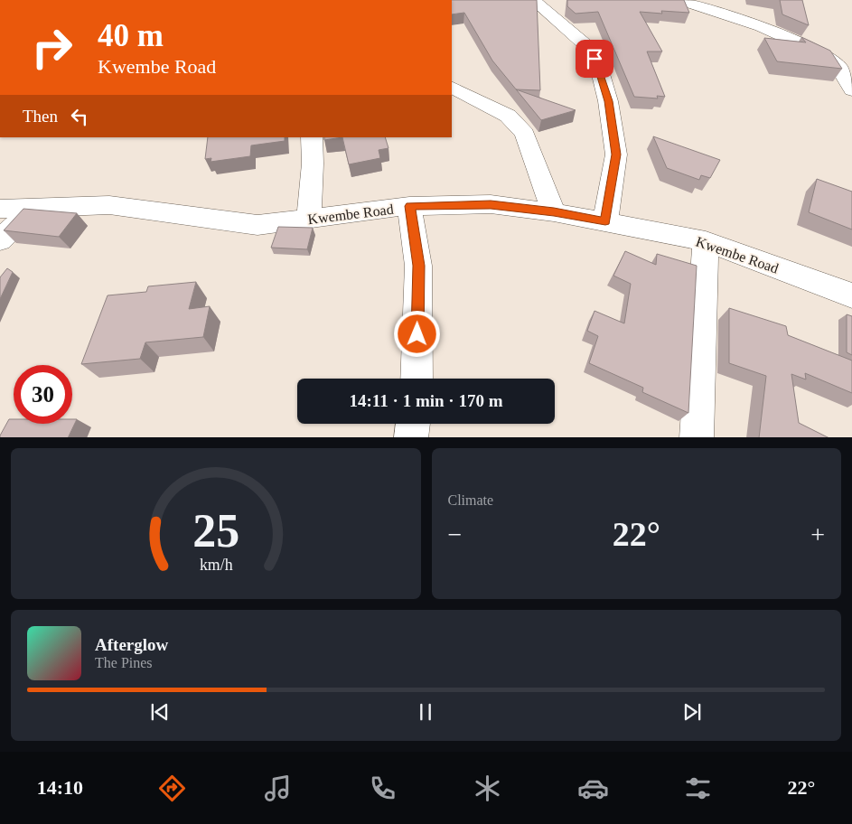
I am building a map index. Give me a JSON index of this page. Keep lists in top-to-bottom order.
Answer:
{
  "streets": {
    "street": ["Kwembe Road"]
  },
  "page": {
    "turn": ["40 m", "Kwembe Road"],
    "then": "Then",
    "limit": "30",
    "trip": "14:11 · 1 min · 170 m",
    "tile": "Climate",
    "heat": ["−", "22°", "+"],
    "song": ["Afterglow", "The Pines"],
    "tabs": ["14:10", "22°"],
    "gauge": ["25", "km/h"]
  }
}
